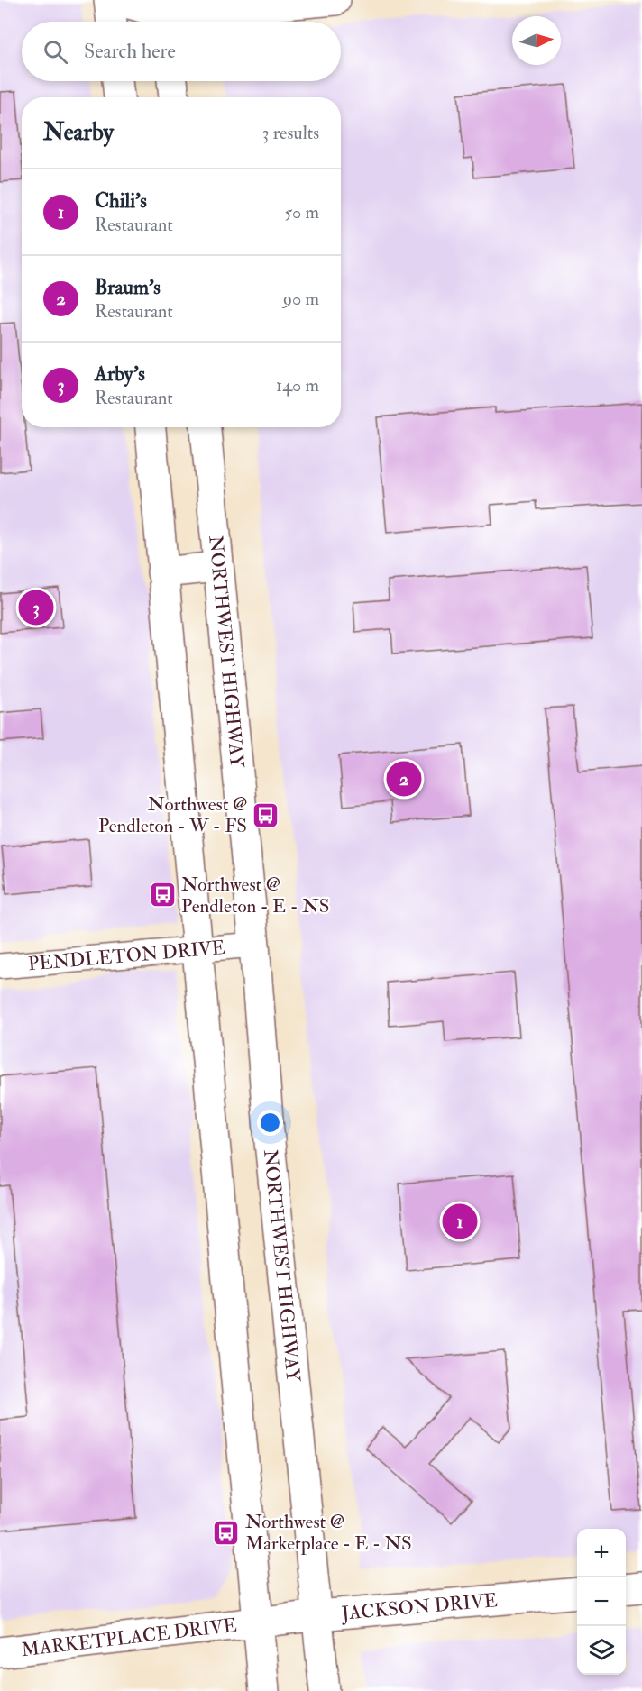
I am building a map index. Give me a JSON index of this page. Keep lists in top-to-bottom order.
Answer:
{
  "streets": {
    "main road": ["NORTHWEST HIGHWAY", "JACKSON DRIVE", "MARKETPLACE DRIVE"],
    "street": ["PENDLETON DRIVE"]
  },
  "crossings": [
    ["NORTHWEST HIGHWAY", "PENDLETON DRIVE"],
    ["NORTHWEST HIGHWAY", "JACKSON DRIVE"],
    ["JACKSON DRIVE", "MARKETPLACE DRIVE"]
  ],
  "places": {
    "bus stop": ["Northwest @ Pendleton - W - FS", "Northwest @ Pendleton - E - NS", "Northwest @ Marketplace - E - NS"]
  },
  "north": "right",
  "page": {
    "search": "Search here",
    "heading": ["Nearby", "3 results"],
    "list": [
      {
        "mark": "1",
        "name": "Chili's",
        "note": "Restaurant",
        "value": "50 m"
      },
      {
        "mark": "2",
        "name": "Braum's",
        "note": "Restaurant",
        "value": "90 m"
      },
      {
        "mark": "3",
        "name": "Arby's",
        "note": "Restaurant",
        "value": "140 m"
      }
    ],
    "pins": ["3", "2", "1"],
    "map_buttons": ["+", "−"]
  }
}
